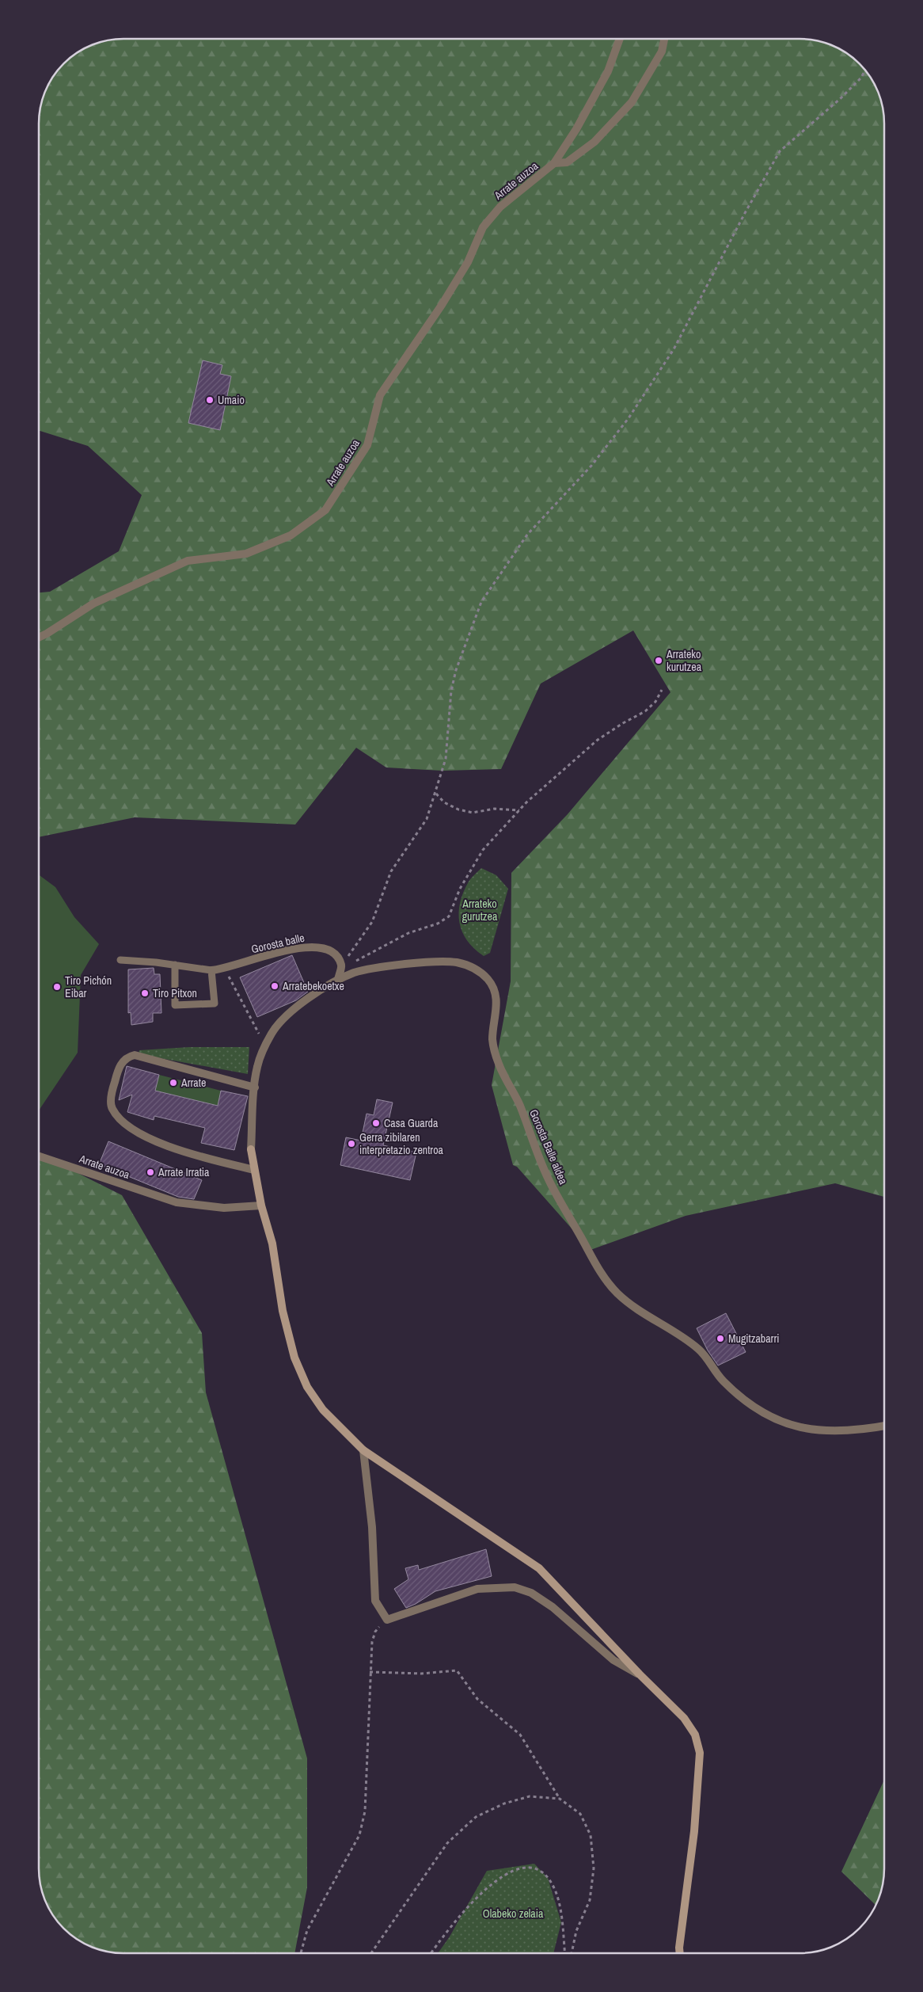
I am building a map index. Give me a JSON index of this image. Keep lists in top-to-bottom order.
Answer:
{
  "streets": {
    "street": ["Arrate auzoa", "Gorosta balle", "Gorosta Balle aldea"]
  },
  "parks": ["Arrateko gurutzea", "Olabeko zelaia"],
  "places": [
    "Umaio",
    "Arrateko kurutzea",
    "Arratebekoetxe",
    "Tiro Pichón Eibar",
    "Tiro Pitxon",
    "Arrate",
    "Casa Guarda",
    "Gerra zibilaren interpretazio zentroa",
    "Arrate Irratia",
    "Mugitzabarri"
  ]
}
